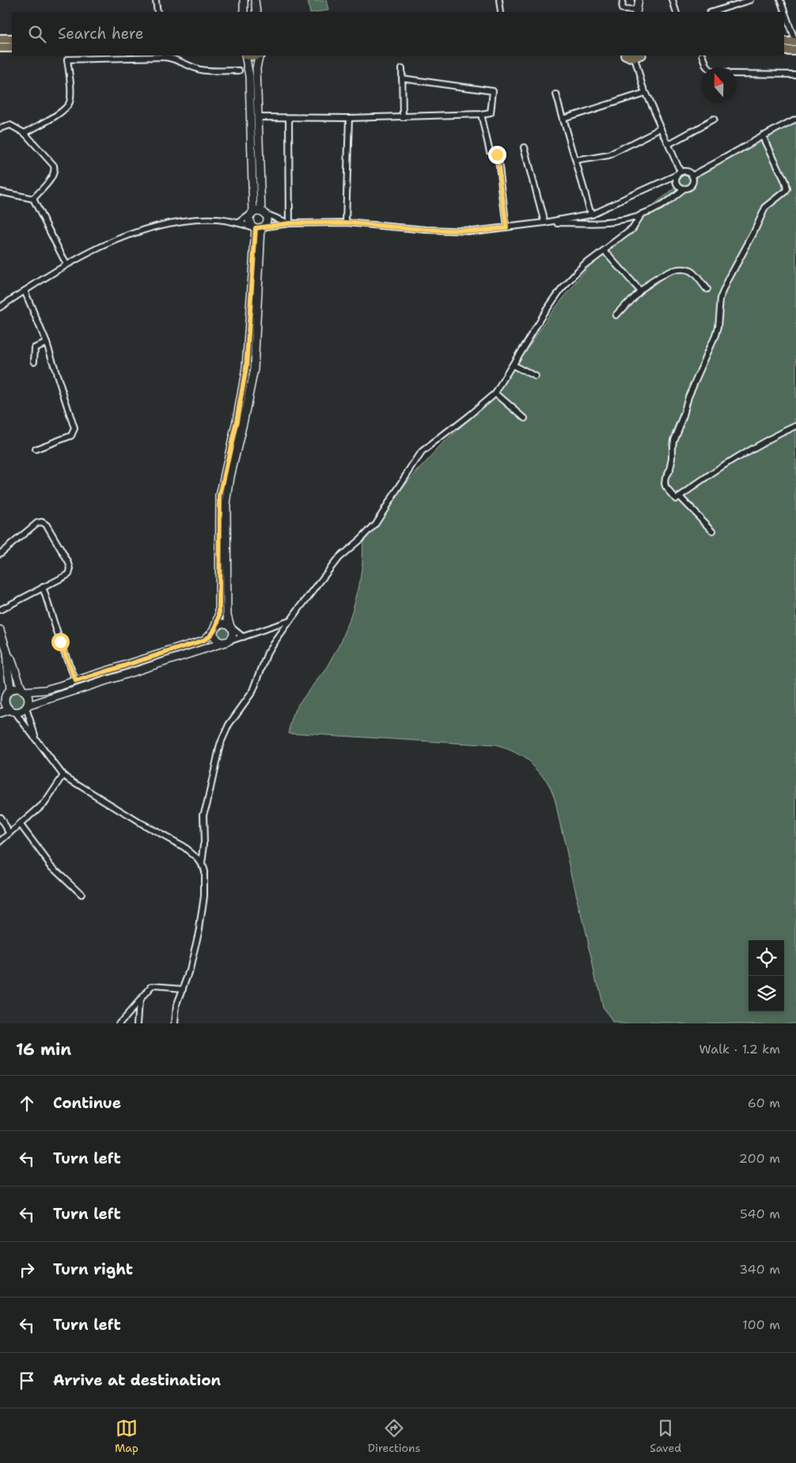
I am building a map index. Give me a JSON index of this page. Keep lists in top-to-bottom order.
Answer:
{
  "north": "top",
  "page": {
    "search": "Search here",
    "heading": ["16 min", "Walk · 1.2 km"],
    "list": [
      ["Continue", "60 m"],
      ["Turn left", "200 m"],
      ["Turn left", "540 m"],
      ["Turn right", "340 m"],
      ["Turn left", "100 m"],
      "Arrive at destination"
    ],
    "nav": ["Map", "Directions", "Saved"]
  }
}
